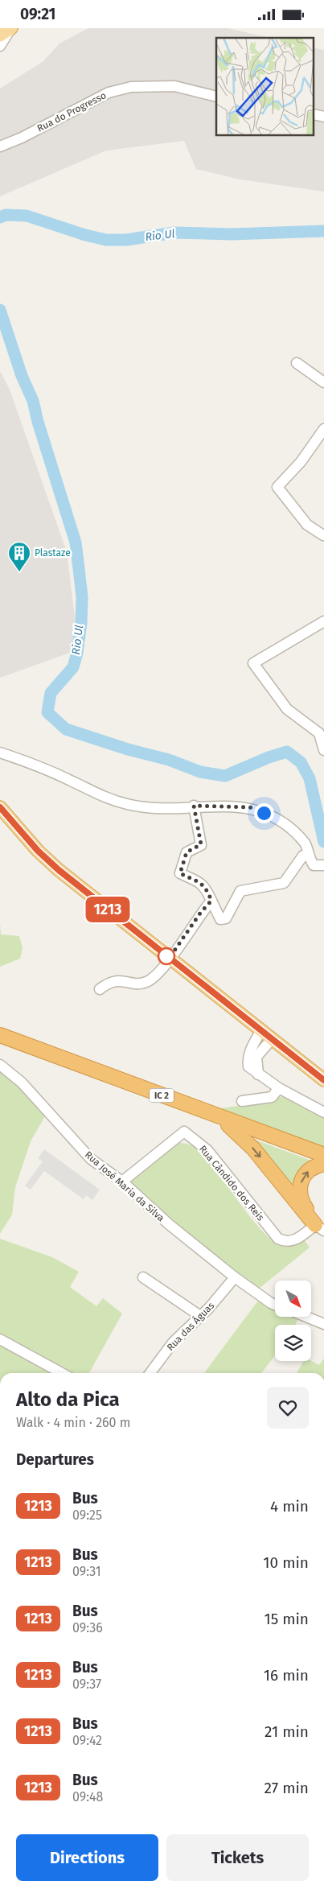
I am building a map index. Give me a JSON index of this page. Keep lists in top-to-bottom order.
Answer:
{
  "streets": {
    "highway": ["IC 2"],
    "street": [
      "Rua do Progresso",
      "Rua Cândido dos Reis",
      "Rua José Maria da Silva",
      "Rua das Águas"
    ]
  },
  "crossings": [
    ["Rua Cândido dos Reis", "Rua José Maria da Silva"],
    ["Rua José Maria da Silva", "Rua das Águas"]
  ],
  "water": ["Rio Ul"],
  "places": {
    "building": ["Plastaze"]
  },
  "lines": ["bus line 1213"],
  "north": "bottom right",
  "page": {
    "status": "09:21",
    "on_map": "1213",
    "heading": [
      ["Alto da Pica", "Walk · 4 min · 260 m"],
      "Departures"
    ],
    "list": [
      {
        "mark": "1213",
        "name": "Bus",
        "note": "09:25",
        "value": "4 min"
      },
      {
        "mark": "1213",
        "name": "Bus",
        "note": "09:31",
        "value": "10 min"
      },
      {
        "mark": "1213",
        "name": "Bus",
        "note": "09:36",
        "value": "15 min"
      },
      {
        "mark": "1213",
        "name": "Bus",
        "note": "09:37",
        "value": "16 min"
      },
      {
        "mark": "1213",
        "name": "Bus",
        "note": "09:42",
        "value": "21 min"
      },
      {
        "mark": "1213",
        "name": "Bus",
        "note": "09:48",
        "value": "27 min"
      }
    ],
    "buttons": ["Directions", "Tickets"]
  }
}
